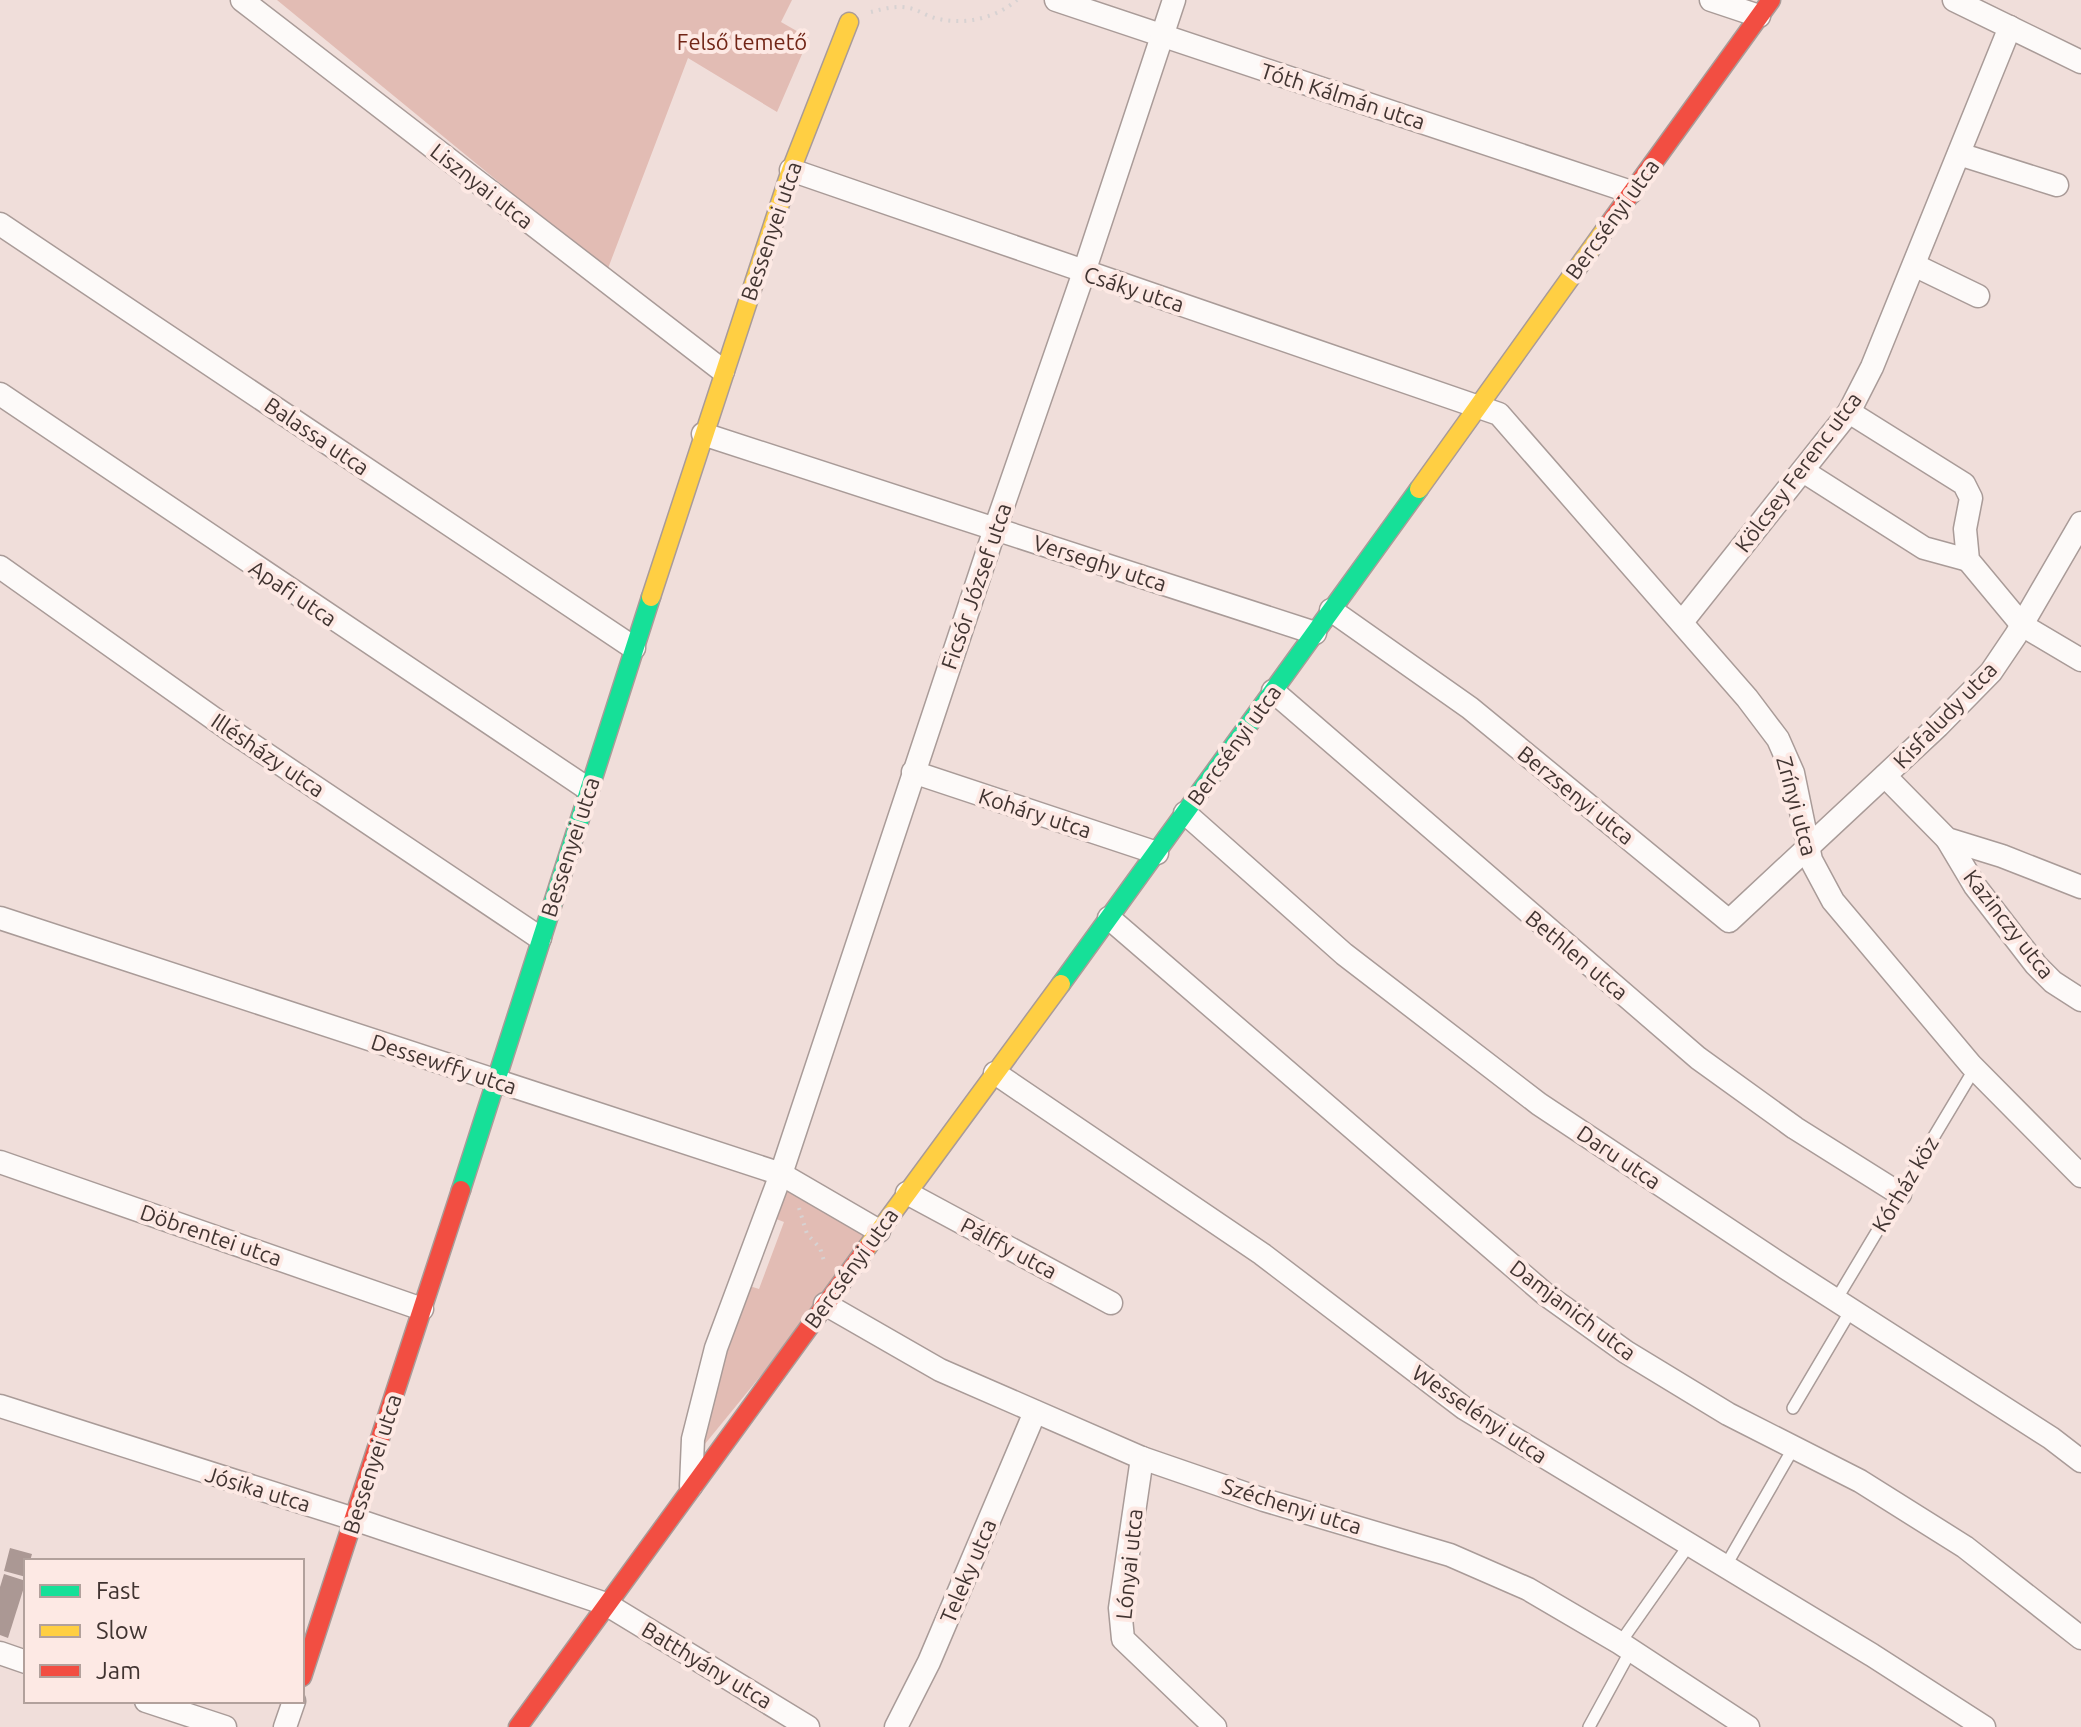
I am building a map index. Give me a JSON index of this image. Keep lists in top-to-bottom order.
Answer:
{
  "streets": {
    "street": [
      "Tóth Kálmán utca",
      "Lisznyai utca",
      "Bercsényi utca",
      "Bessenyei utca",
      "Csáky utca",
      "Balassa utca",
      "Kölcsey Ferenc utca",
      "Verseghy utca",
      "Ficsór József utca",
      "Apafi utca",
      "Kisfaludy utca",
      "Illésházy utca",
      "Berzsenyi utca",
      "Zrínyi utca",
      "Koháry utca",
      "Kazinczy utca",
      "Bethlen utca",
      "Dessewffy utca",
      "Daru utca",
      "Döbrentei utca",
      "Pálffy utca",
      "Damjanich utca",
      "Wesselényi utca",
      "Jósika utca",
      "Széchenyi utca",
      "Lónyai utca",
      "Teleky utca",
      "Batthyány utca"
    ],
    "lane": ["Kórház köz"]
  },
  "crossings": [
    ["Tóth Kálmán utca", "Bercsényi utca"],
    ["Tóth Kálmán utca", "Ficsór József utca"],
    ["Lisznyai utca", "Bessenyei utca"],
    ["Bercsényi utca", "Csáky utca"],
    ["Bercsényi utca", "Verseghy utca"],
    ["Bercsényi utca", "Berzsenyi utca"],
    ["Bercsényi utca", "Zrínyi utca"],
    ["Bercsényi utca", "Koháry utca"],
    ["Bercsényi utca", "Bethlen utca"],
    ["Bercsényi utca", "Dessewffy utca"],
    ["Bercsényi utca", "Daru utca"],
    ["Bercsényi utca", "Pálffy utca"],
    ["Bercsényi utca", "Damjanich utca"],
    ["Bercsényi utca", "Wesselényi utca"],
    ["Bercsényi utca", "Jósika utca"],
    ["Bercsényi utca", "Széchenyi utca"],
    ["Bercsényi utca", "Batthyány utca"],
    ["Bessenyei utca", "Csáky utca"],
    ["Bessenyei utca", "Balassa utca"],
    ["Bessenyei utca", "Verseghy utca"],
    ["Bessenyei utca", "Apafi utca"],
    ["Bessenyei utca", "Illésházy utca"],
    ["Bessenyei utca", "Dessewffy utca"],
    ["Bessenyei utca", "Döbrentei utca"],
    ["Bessenyei utca", "Jósika utca"],
    ["Csáky utca", "Ficsór József utca"],
    ["Csáky utca", "Zrínyi utca"],
    ["Kölcsey Ferenc utca", "Zrínyi utca"],
    ["Verseghy utca", "Ficsór József utca"],
    ["Ficsór József utca", "Koháry utca"],
    ["Ficsór József utca", "Dessewffy utca"],
    ["Kisfaludy utca", "Berzsenyi utca"],
    ["Kisfaludy utca", "Zrínyi utca"],
    ["Berzsenyi utca", "Zrínyi utca"],
    ["Zrínyi utca", "Kórház köz"],
    ["Bethlen utca", "Kórház köz"],
    ["Daru utca", "Kórház köz"],
    ["Jósika utca", "Batthyány utca"],
    ["Széchenyi utca", "Lónyai utca"],
    ["Széchenyi utca", "Teleky utca"]
  ],
  "parks": ["Felső temető"],
  "legend": ["Fast", "Slow", "Jam"]
}
